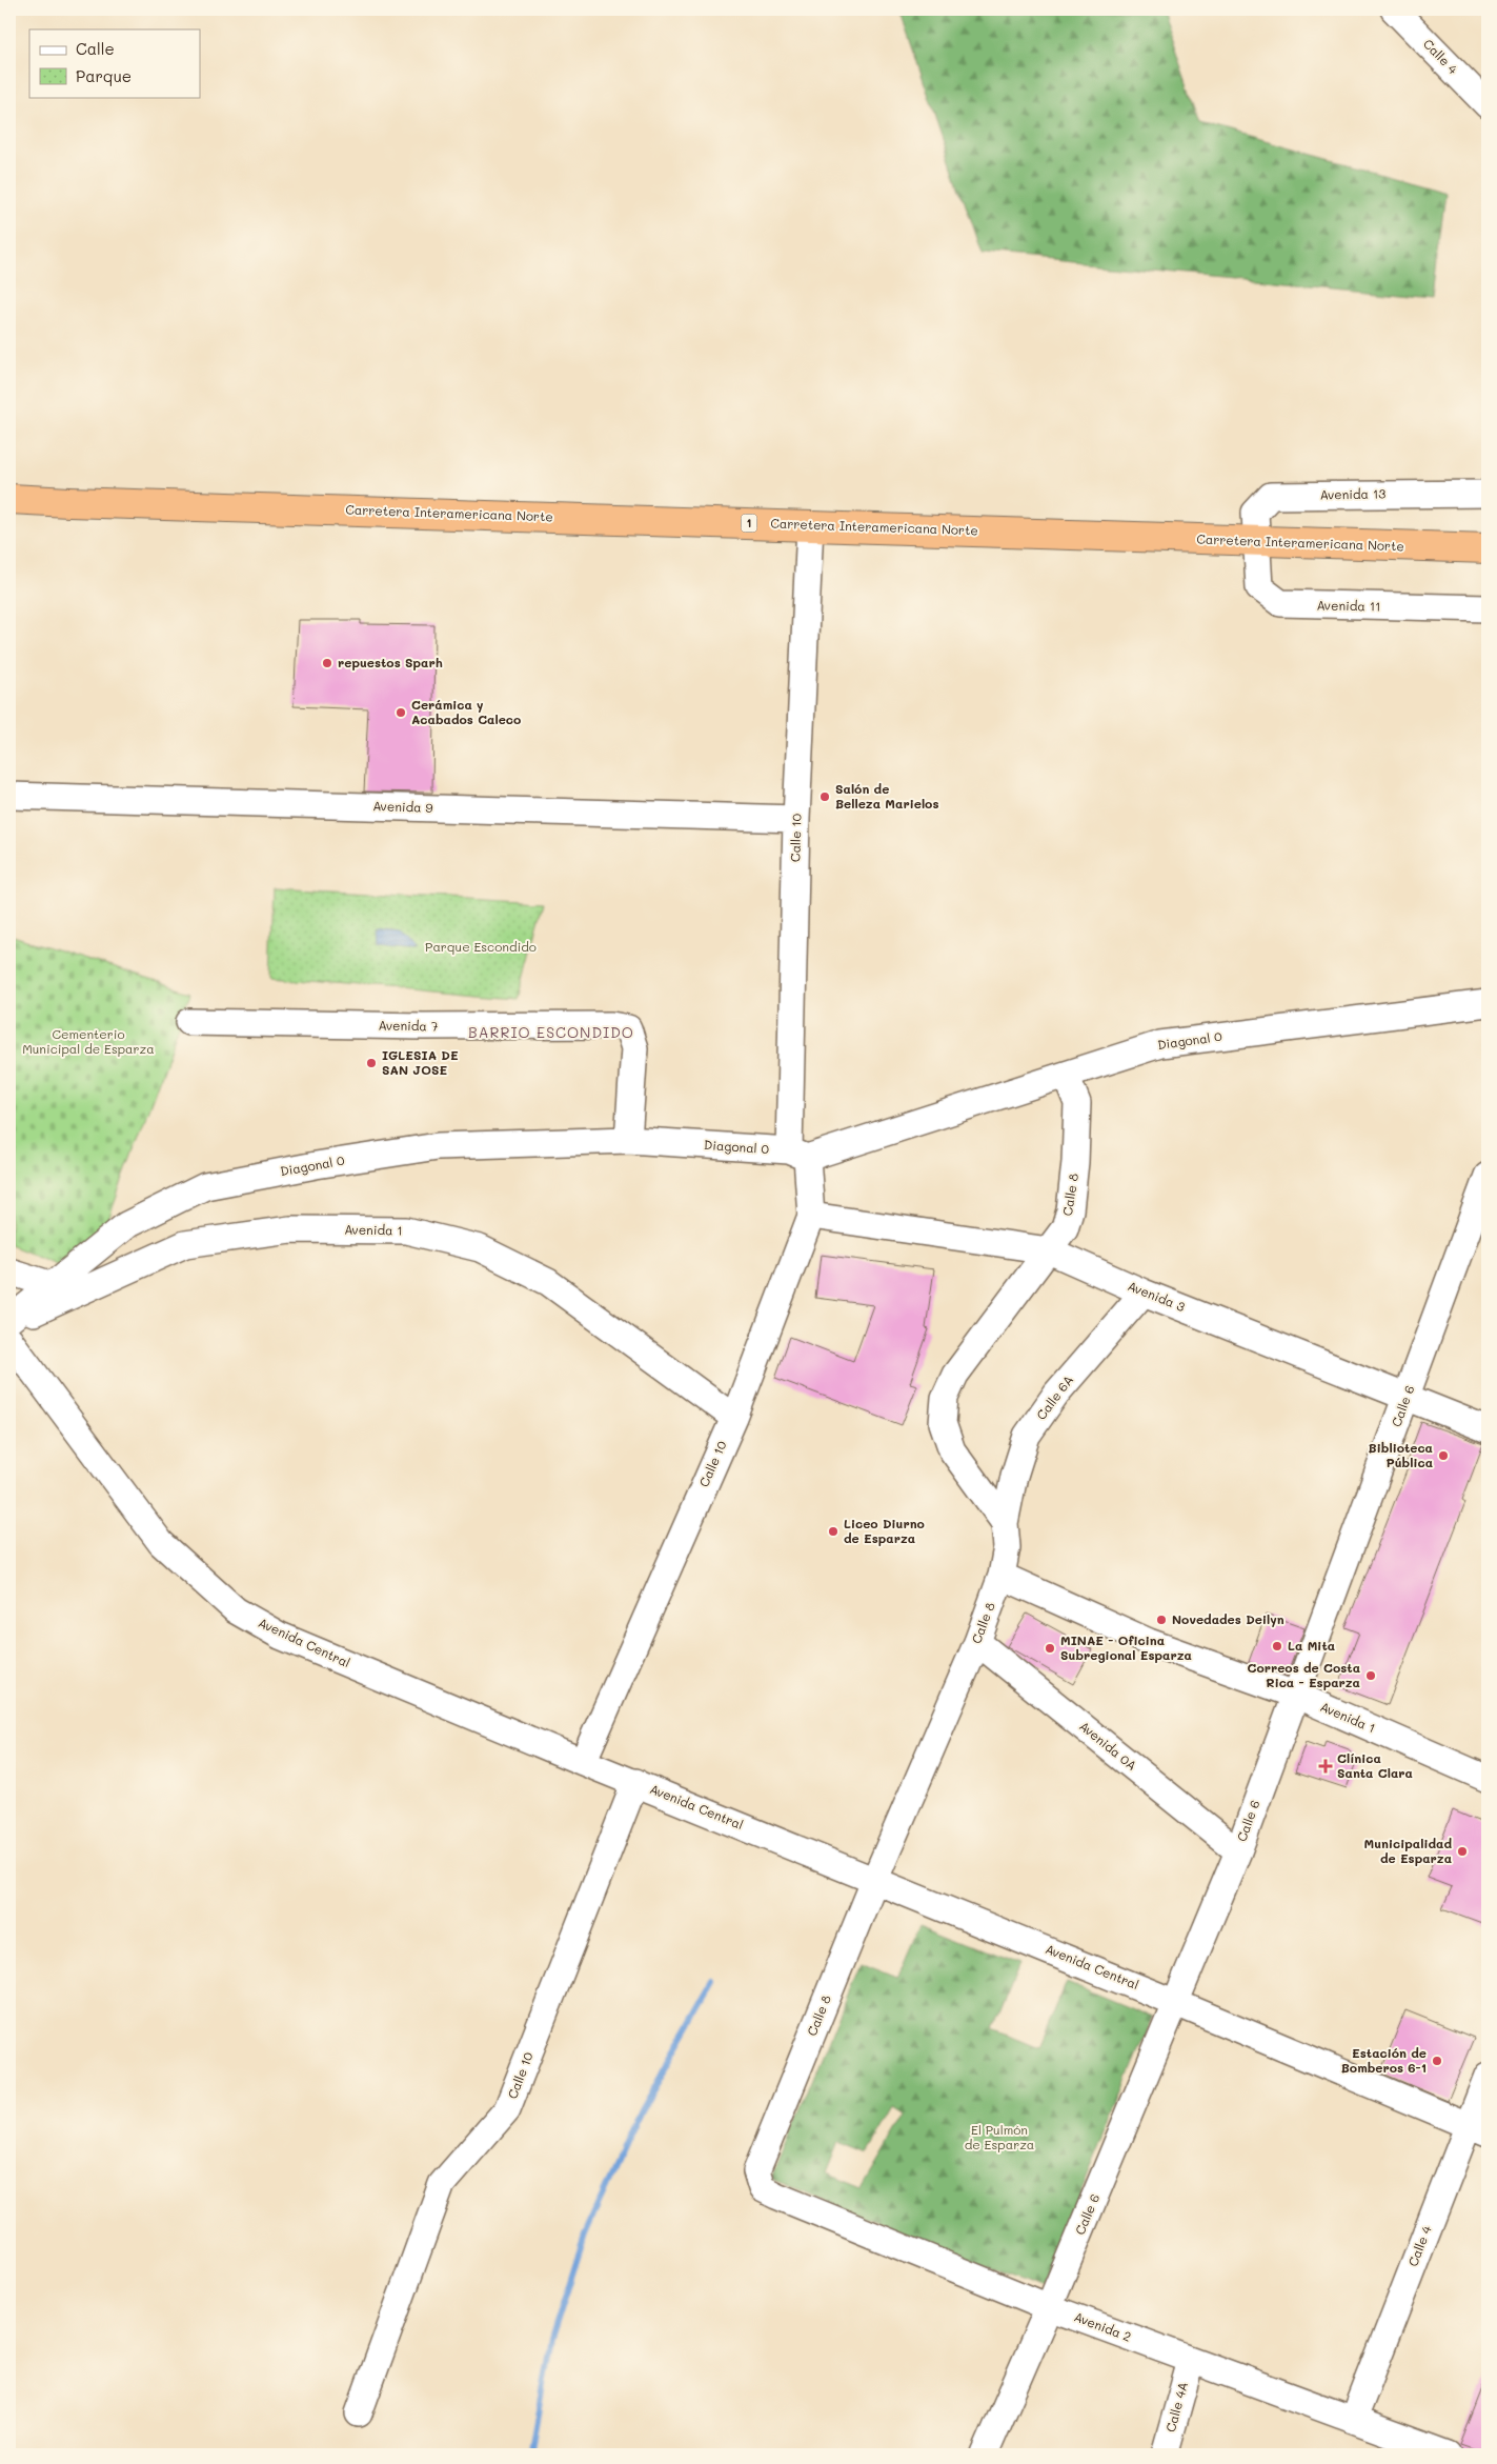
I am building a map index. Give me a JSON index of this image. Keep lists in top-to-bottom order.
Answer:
{
  "streets": {
    "highway": ["Carretera Interamericana Norte", "1"],
    "street": [
      "Calle 4",
      "Avenida 13",
      "Avenida 11",
      "Avenida 9",
      "Calle 10",
      "Avenida 7",
      "Diagonal 0",
      "Calle 8",
      "Avenida 1",
      "Avenida 3",
      "Calle 6A",
      "Calle 6",
      "Avenida Central",
      "Avenida 0A",
      "Avenida 2",
      "Calle 4A"
    ]
  },
  "crossings": [
    ["Calle 4", "Avenida Central"],
    ["Calle 4", "Avenida 2"],
    ["Avenida 13", "Carretera Interamericana Norte"],
    ["Avenida 13", "Avenida 11"],
    ["Carretera Interamericana Norte", "Avenida 11"],
    ["Carretera Interamericana Norte", "Calle 10"],
    ["Avenida 9", "Calle 10"],
    ["Calle 10", "Diagonal 0"],
    ["Calle 10", "Avenida 1"],
    ["Calle 10", "Avenida 3"],
    ["Calle 10", "Avenida Central"],
    ["Avenida 7", "Diagonal 0"],
    ["Diagonal 0", "Calle 8"],
    ["Diagonal 0", "Avenida 1"],
    ["Calle 8", "Avenida 1"],
    ["Calle 8", "Avenida 3"],
    ["Calle 8", "Calle 6A"],
    ["Calle 8", "Avenida Central"],
    ["Calle 8", "Avenida 0A"],
    ["Calle 8", "Avenida 2"],
    ["Avenida 1", "Calle 6"],
    ["Avenida 3", "Calle 6A"],
    ["Avenida 3", "Calle 6"],
    ["Calle 6", "Avenida Central"],
    ["Calle 6", "Avenida 0A"],
    ["Calle 6", "Avenida 2"],
    ["Avenida 2", "Calle 4A"]
  ],
  "districts": ["BARRIO ESCONDIDO"],
  "parks": ["Parque Escondido", "Cementerio Municipal de Esparza", "El Pulmón de Esparza"],
  "places": {
    "other": [
      "repuestos Sparh",
      "Cerámica y Acabados Caleco",
      "Salón de Belleza Marielos",
      "IGLESIA DE SAN JOSE",
      "Biblioteca Pública",
      "Liceo Diurno de Esparza",
      "Novedades Deilyn",
      "La Mita",
      "MINAE - Oficina Subregional Esparza",
      "Correos de Costa Rica - Esparza",
      "Municipalidad de Esparza",
      "Estación de Bomberos 6-1"
    ],
    "health": ["Clínica Santa Clara"]
  },
  "legend": ["Calle", "Parque"]
}
